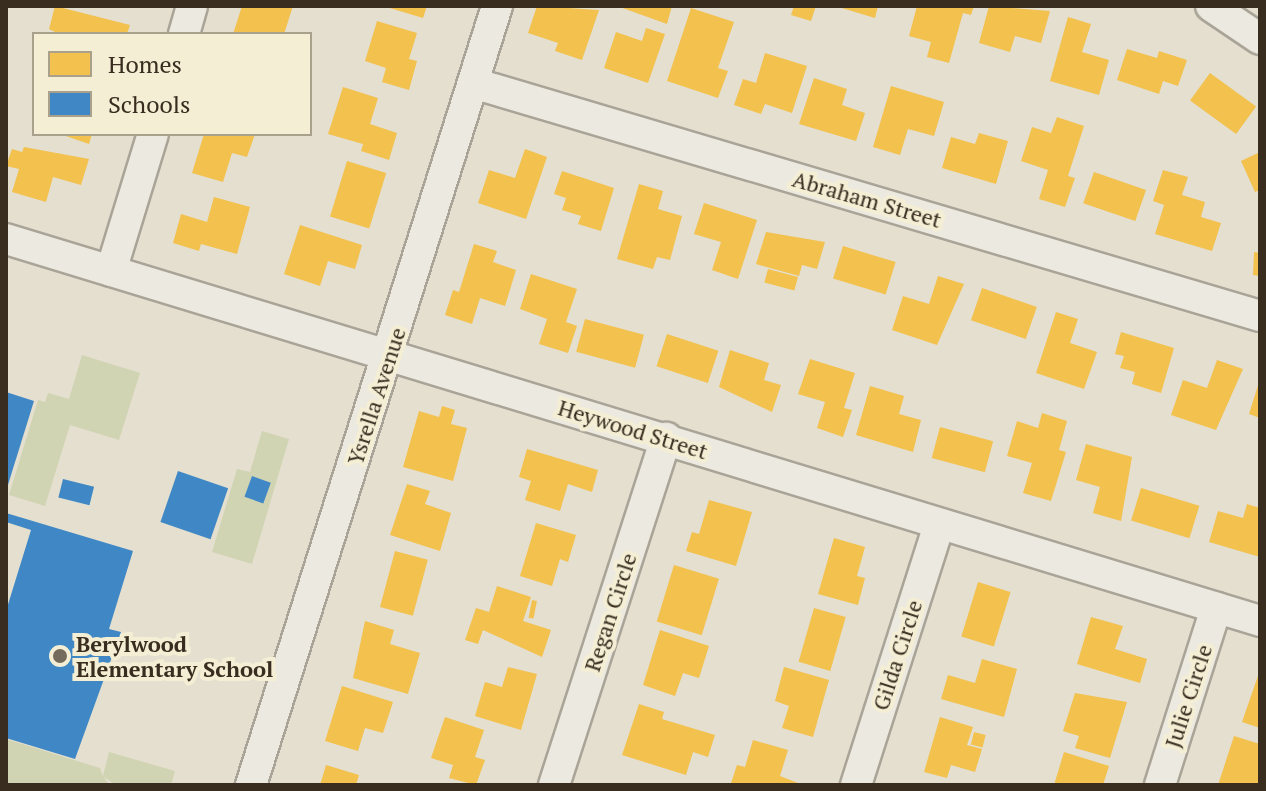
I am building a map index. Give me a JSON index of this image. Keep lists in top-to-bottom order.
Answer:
{
  "streets": {
    "street": [
      "Abraham Street",
      "Ysrella Avenue",
      "Heywood Street",
      "Regan Circle",
      "Gilda Circle",
      "Julie Circle"
    ]
  },
  "crossings": [
    ["Abraham Street", "Ysrella Avenue"],
    ["Ysrella Avenue", "Heywood Street"],
    ["Heywood Street", "Regan Circle"],
    ["Heywood Street", "Gilda Circle"],
    ["Heywood Street", "Julie Circle"]
  ],
  "places": ["Berylwood Elementary School"],
  "legend": ["Homes", "Schools"]
}
